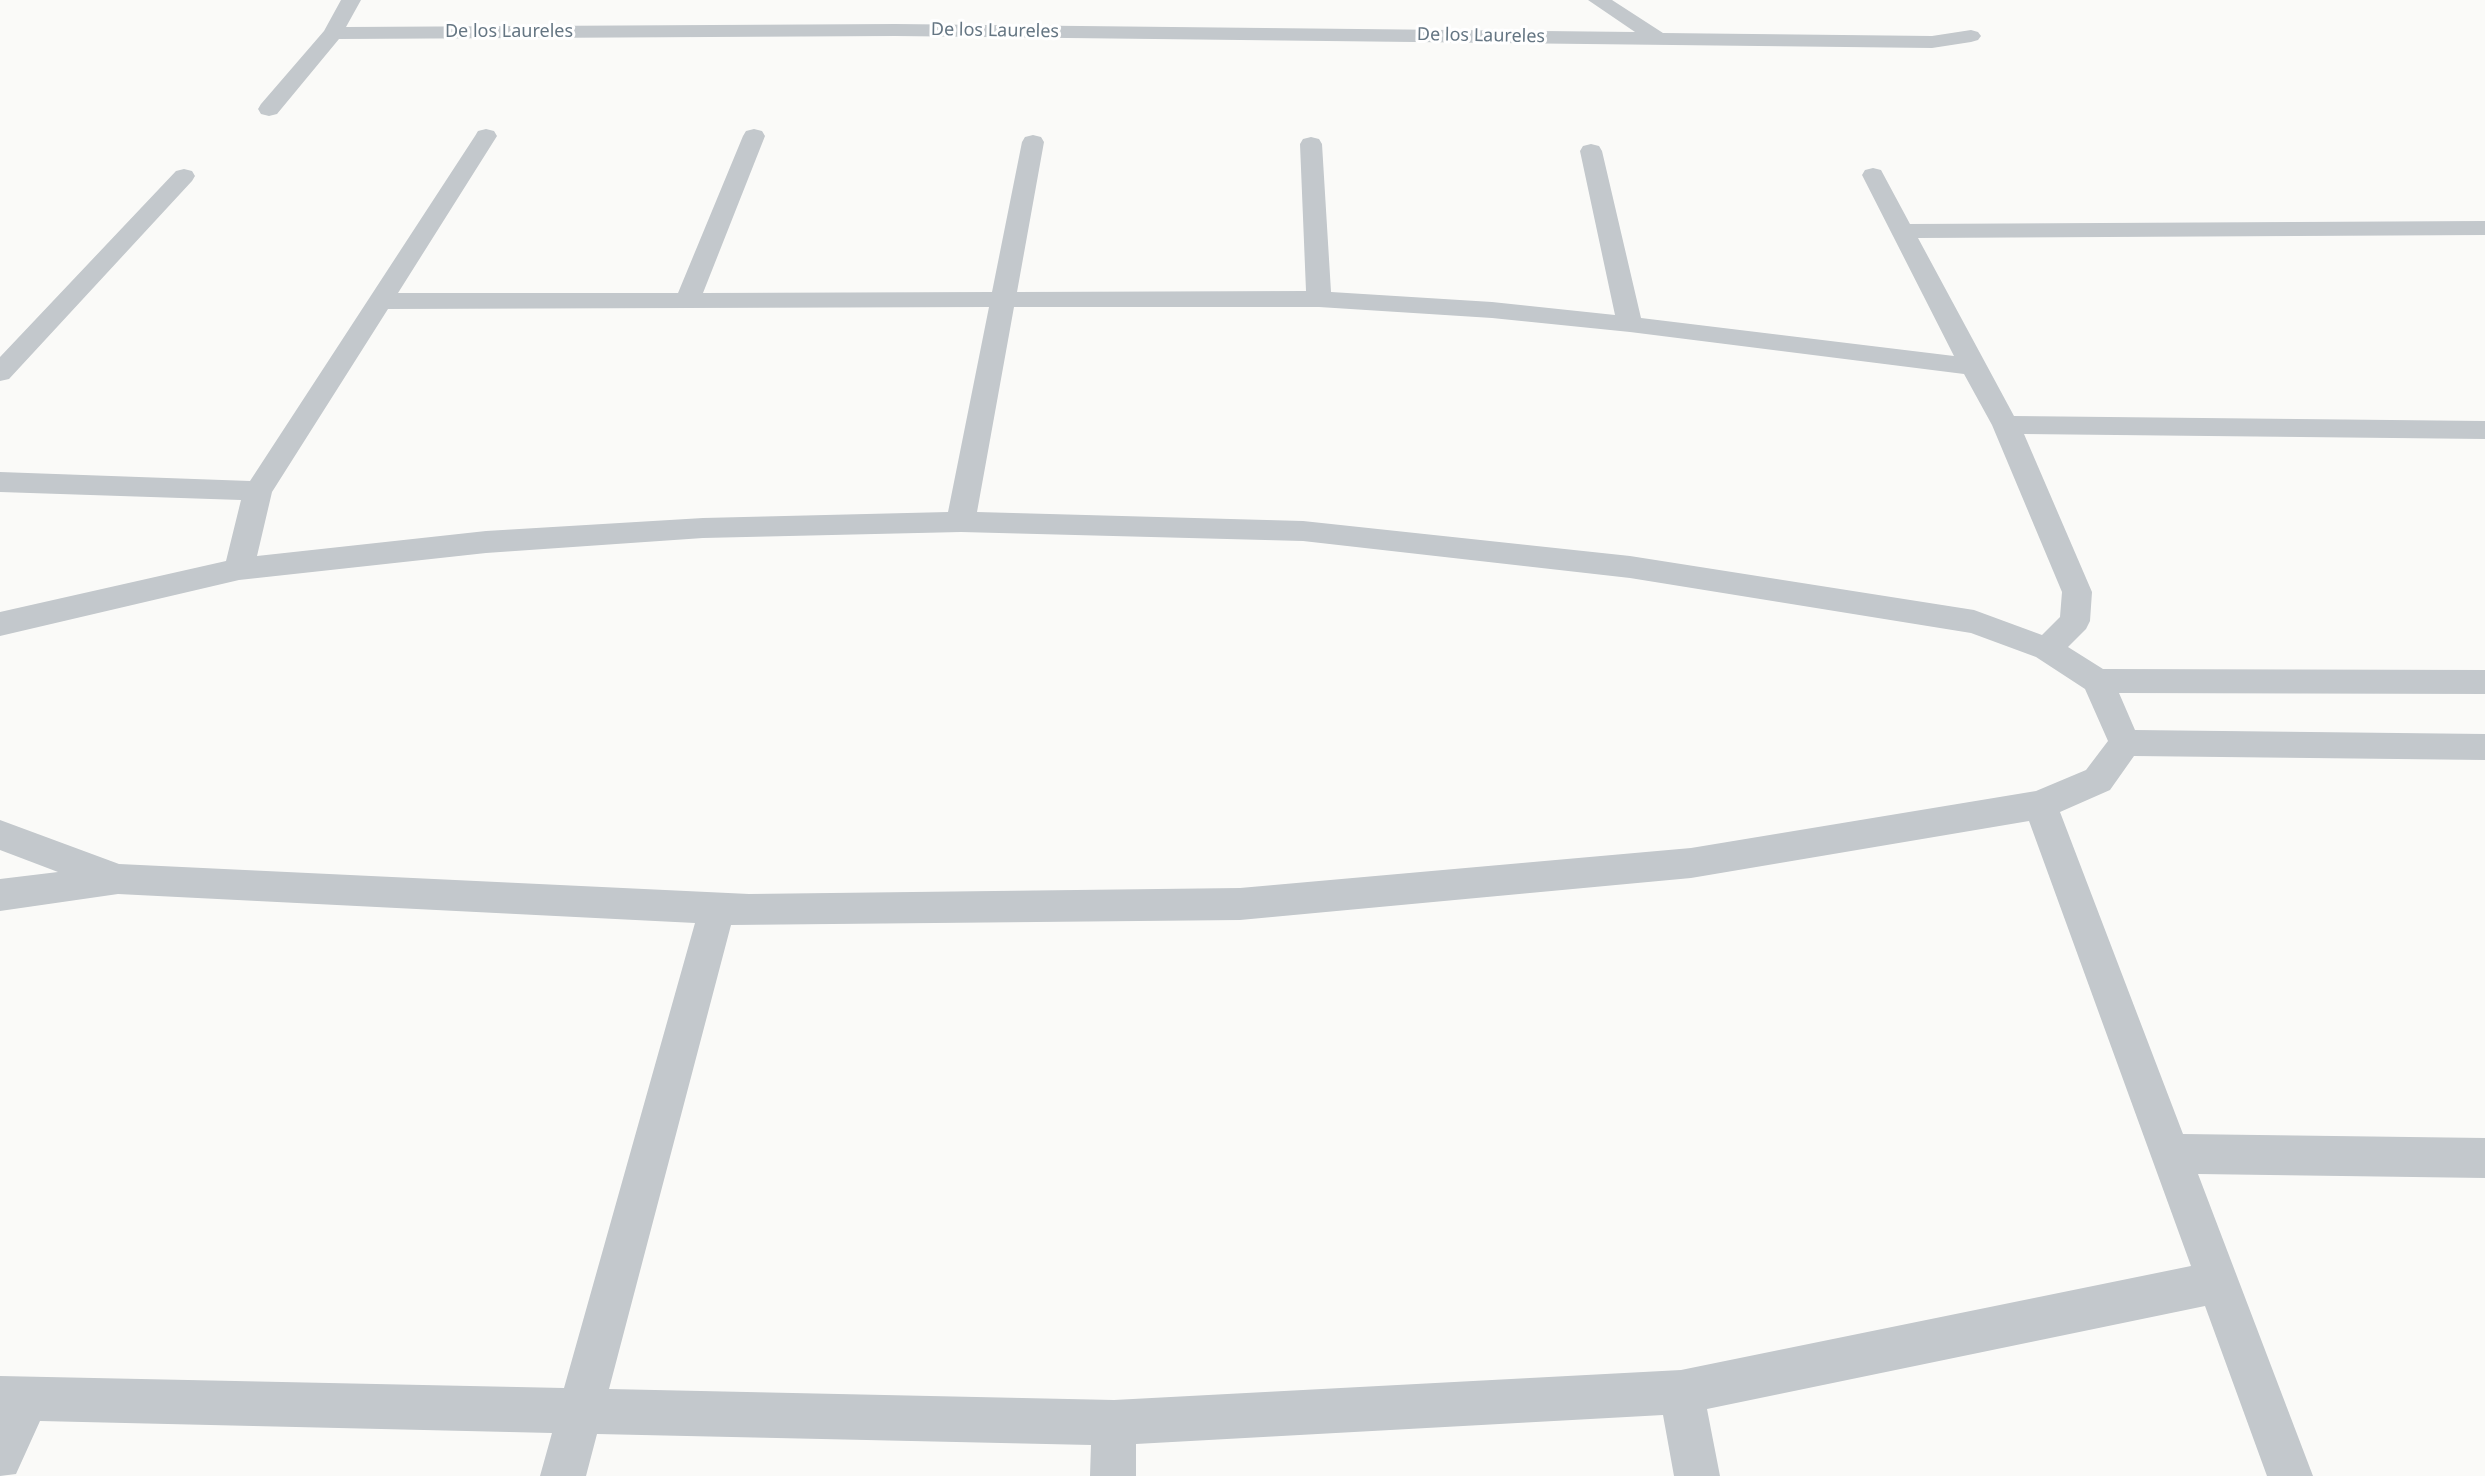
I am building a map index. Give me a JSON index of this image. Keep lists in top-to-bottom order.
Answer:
{
  "streets": {
    "street": ["De los Laureles"]
  }
}
